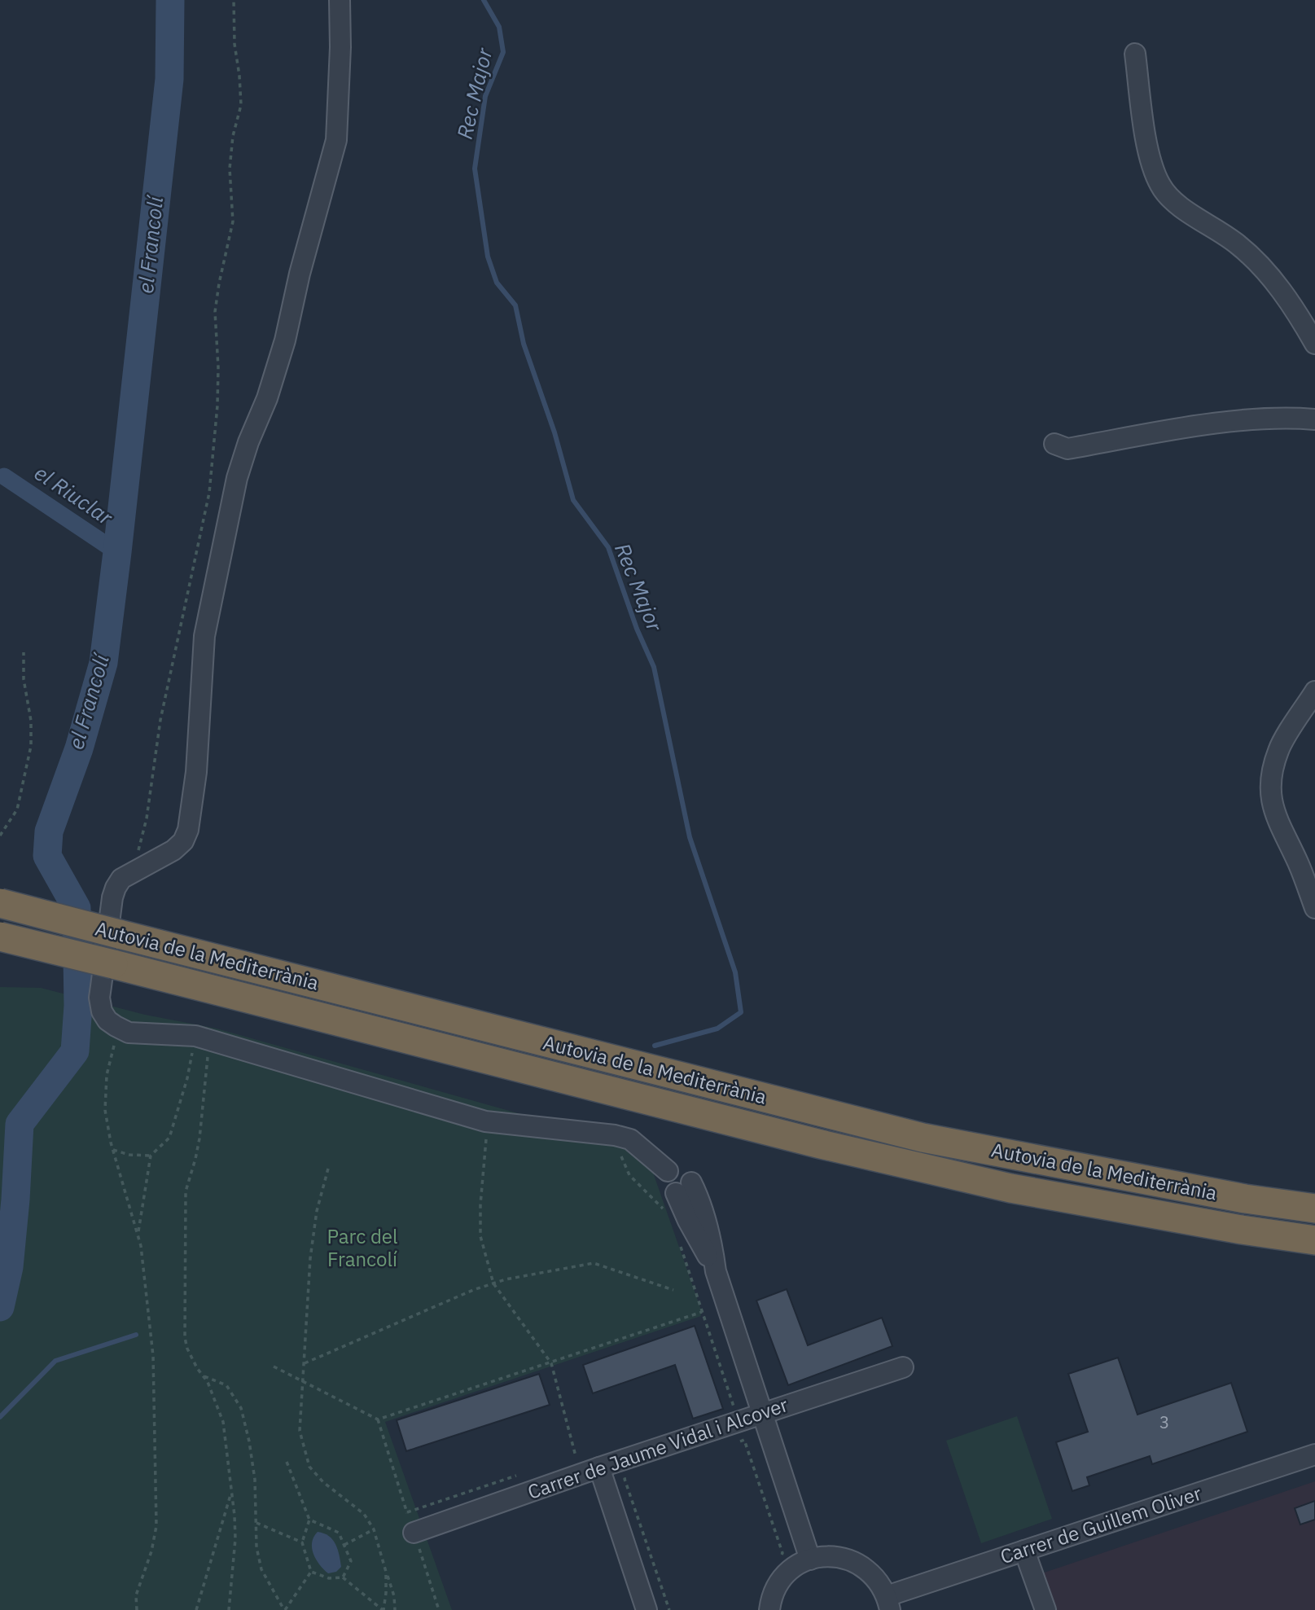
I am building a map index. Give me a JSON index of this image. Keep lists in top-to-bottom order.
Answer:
{
  "streets": {
    "highway": ["Autovia de la Mediterrània"],
    "street": ["Carrer de Jaume Vidal i Alcover", "Carrer de Guillem Oliver"]
  },
  "water": ["Rec Major", "el Francolí", "el Riuclar"],
  "parks": ["Parc del Francolí"],
  "house_numbers": ["3"]
}
